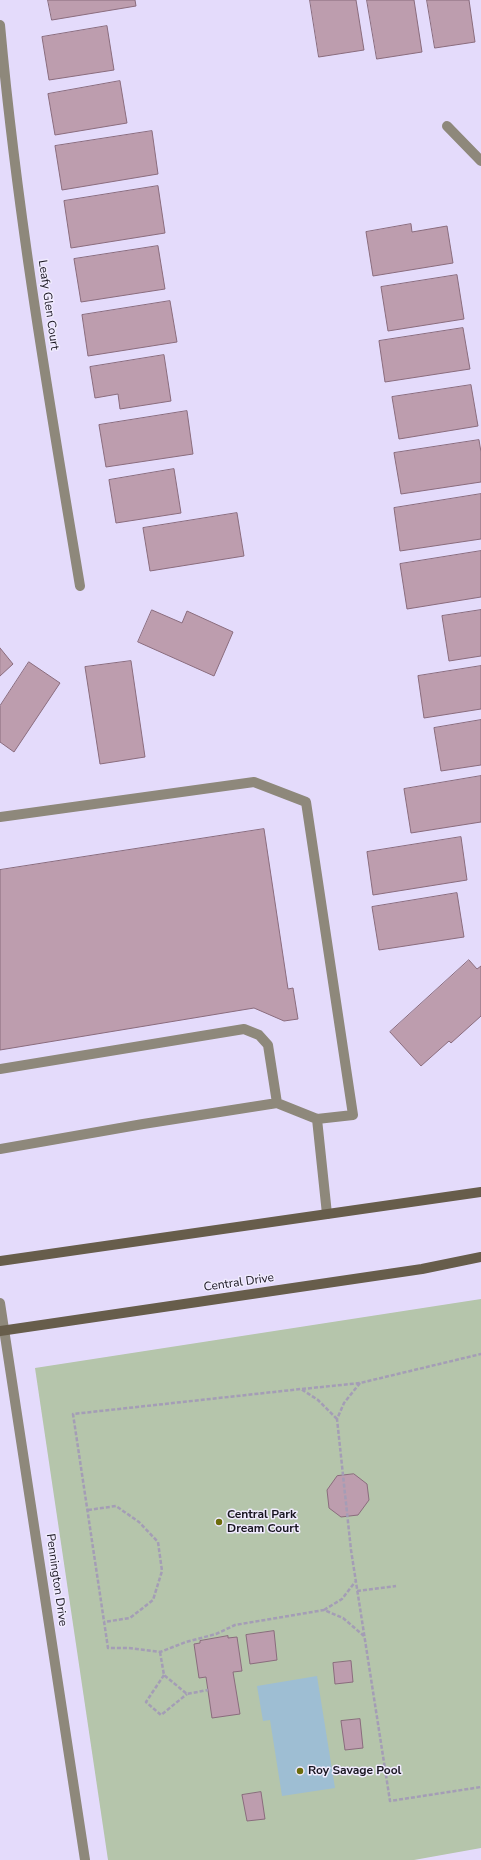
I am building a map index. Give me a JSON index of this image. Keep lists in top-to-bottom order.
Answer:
{
  "streets": {
    "main road": ["Central Drive"],
    "street": ["Leafy Glen Court", "Pennington Drive"]
  },
  "crossings": [
    ["Central Drive", "Pennington Drive"]
  ],
  "places": ["Central Park Dream Court", "Roy Savage Pool"]
}
